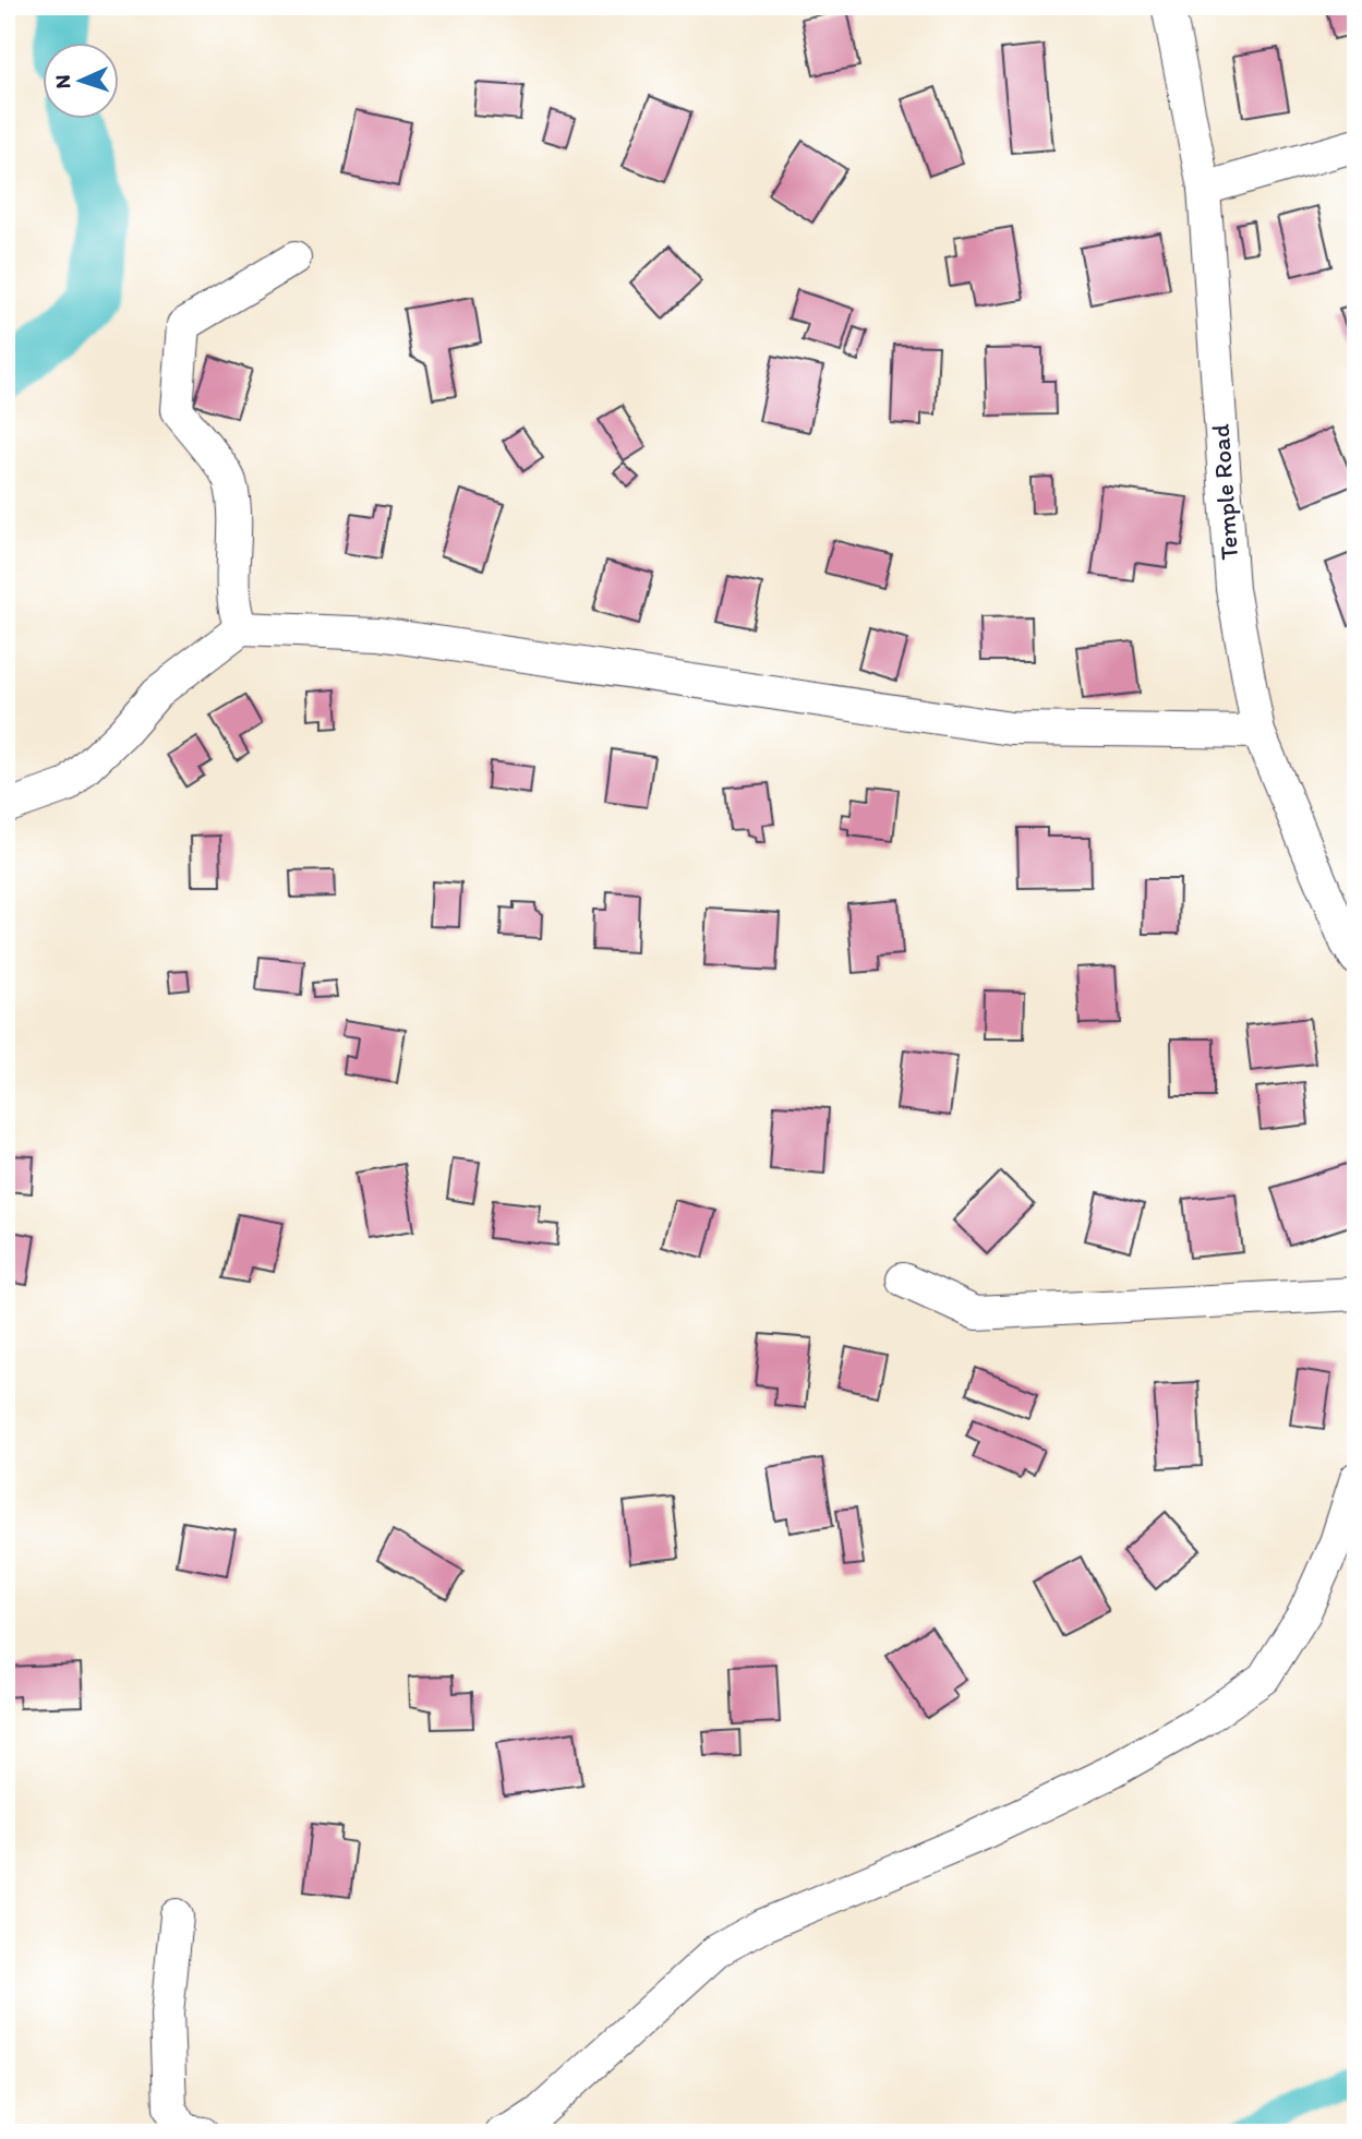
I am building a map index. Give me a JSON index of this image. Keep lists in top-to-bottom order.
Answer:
{
  "streets": {
    "street": ["Temple Road"]
  },
  "north": "left"
}
